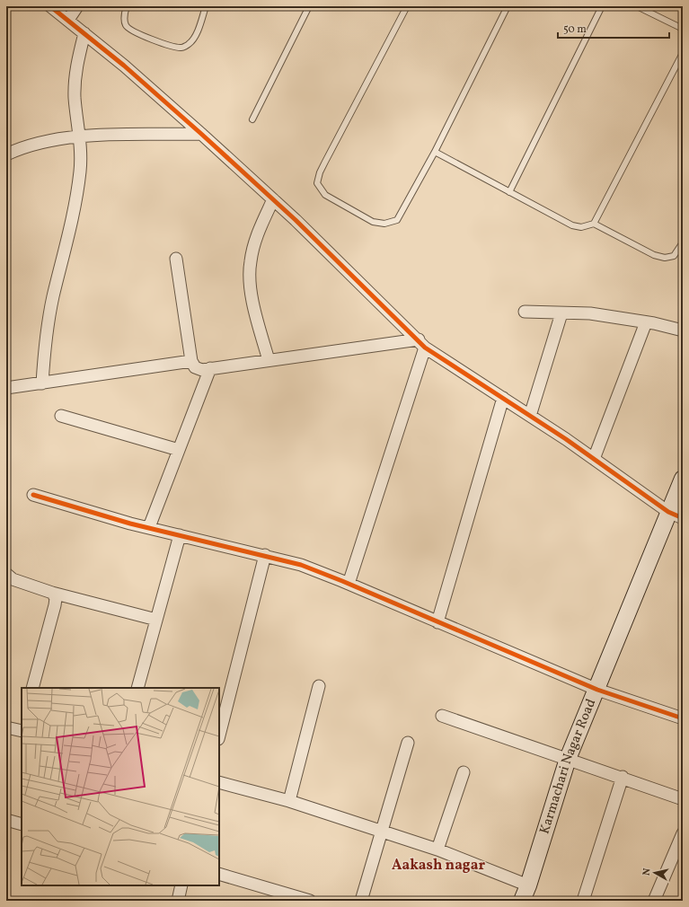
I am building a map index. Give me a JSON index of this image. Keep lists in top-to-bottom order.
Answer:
{
  "streets": {
    "street": ["Karmachari Nagar Road"]
  },
  "districts": ["Aakash nagar"],
  "scale_bar": "50 m",
  "north": "left"
}
